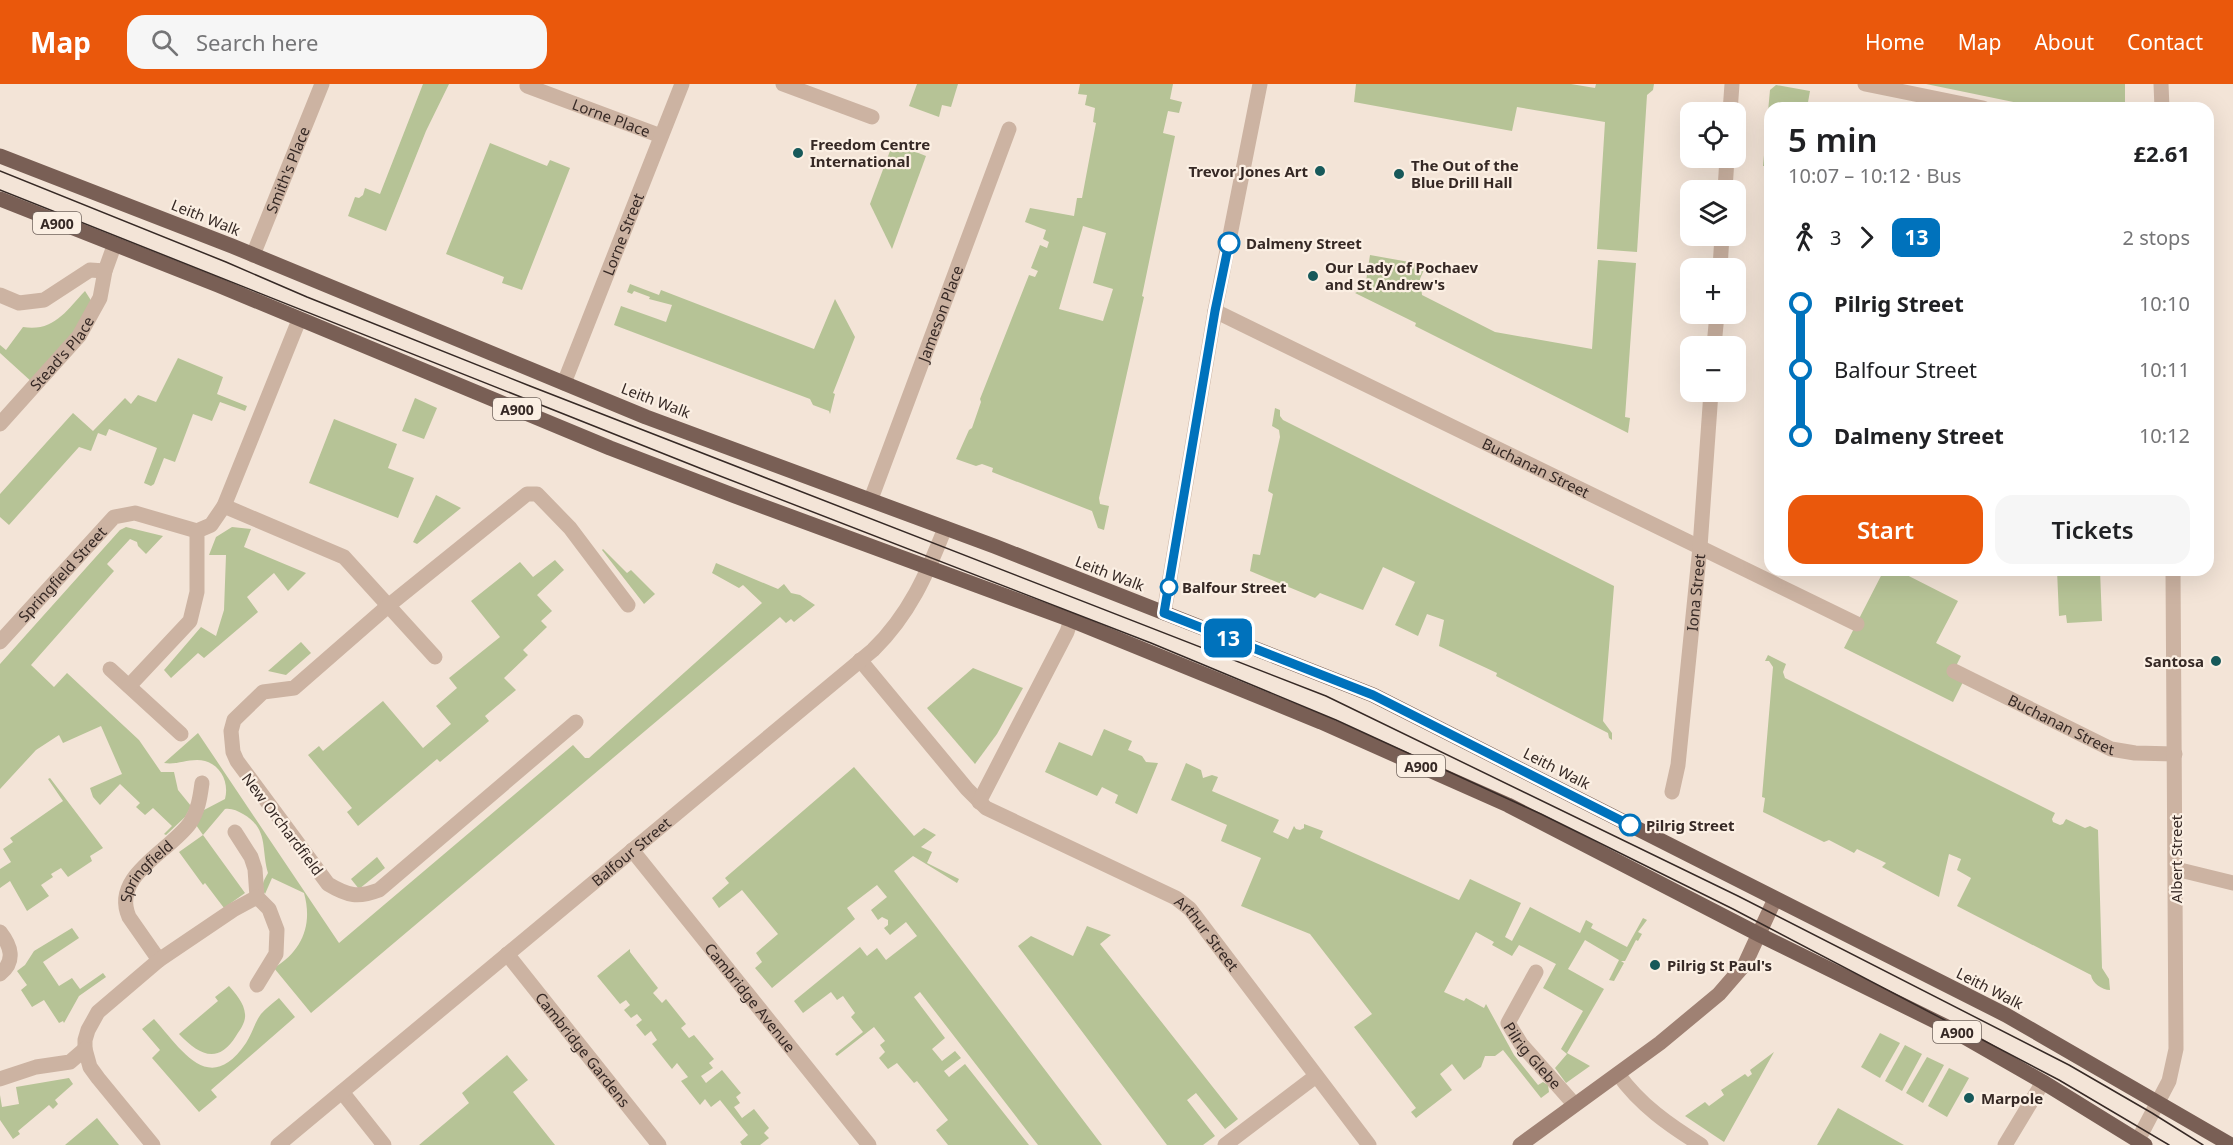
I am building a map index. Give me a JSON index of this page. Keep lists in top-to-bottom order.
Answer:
{
  "streets": {
    "main road": ["Leith Walk", "A900"],
    "street": [
      "Lorne Place",
      "Smith's Place",
      "Lorne Street",
      "Jameson Place",
      "Stead's Place",
      "Buchanan Street",
      "Springfield Street",
      "Iona Street",
      "New Orchardfield",
      "Balfour Street",
      "Albert Street",
      "Springfield",
      "Arthur Street",
      "Cambridge Avenue",
      "Cambridge Gardens",
      "Pilrig Glebe"
    ]
  },
  "crossings": [
    ["Lorne Place", "Lorne Street"],
    ["Smith's Place", "Leith Walk"],
    ["Leith Walk", "Lorne Street"],
    ["Leith Walk", "Jameson Place"],
    ["Leith Walk", "Balfour Street"],
    ["Leith Walk", "Albert Street"],
    ["A900", "Stead's Place"],
    ["A900", "Balfour Street"],
    ["A900", "Albert Street"],
    ["Buchanan Street", "Iona Street"],
    ["Buchanan Street", "Albert Street"],
    ["Balfour Street", "Arthur Street"],
    ["Balfour Street", "Cambridge Avenue"],
    ["Balfour Street", "Cambridge Gardens"]
  ],
  "places": [
    "Freedom Centre International",
    "Trevor Jones Art",
    "The Out of the Blue Drill Hall",
    "Dalmeny Street",
    "Our Lady of Pochaev and St Andrew's",
    "Balfour Street",
    "Santosa",
    "Pilrig Street",
    "Pilrig St Paul's",
    "Marpole"
  ],
  "lines": ["bus line 13"],
  "page": {
    "header": "Map",
    "search": "Search here",
    "nav": [
      "Home",
      "Map",
      "About",
      "Contact"
    ],
    "on_map": "13",
    "map_buttons": ["+", "−"],
    "heading": ["5 min", "10:07 – 10:12 · Bus", "£2.61"],
    "legs": ["3", "13", "2 stops"],
    "list": [
      {
        "name": "Pilrig Street",
        "value": "10:10"
      },
      {
        "name": "Balfour Street",
        "value": "10:11"
      },
      {
        "name": "Dalmeny Street",
        "value": "10:12"
      }
    ],
    "buttons": ["Start", "Tickets"]
  }
}
